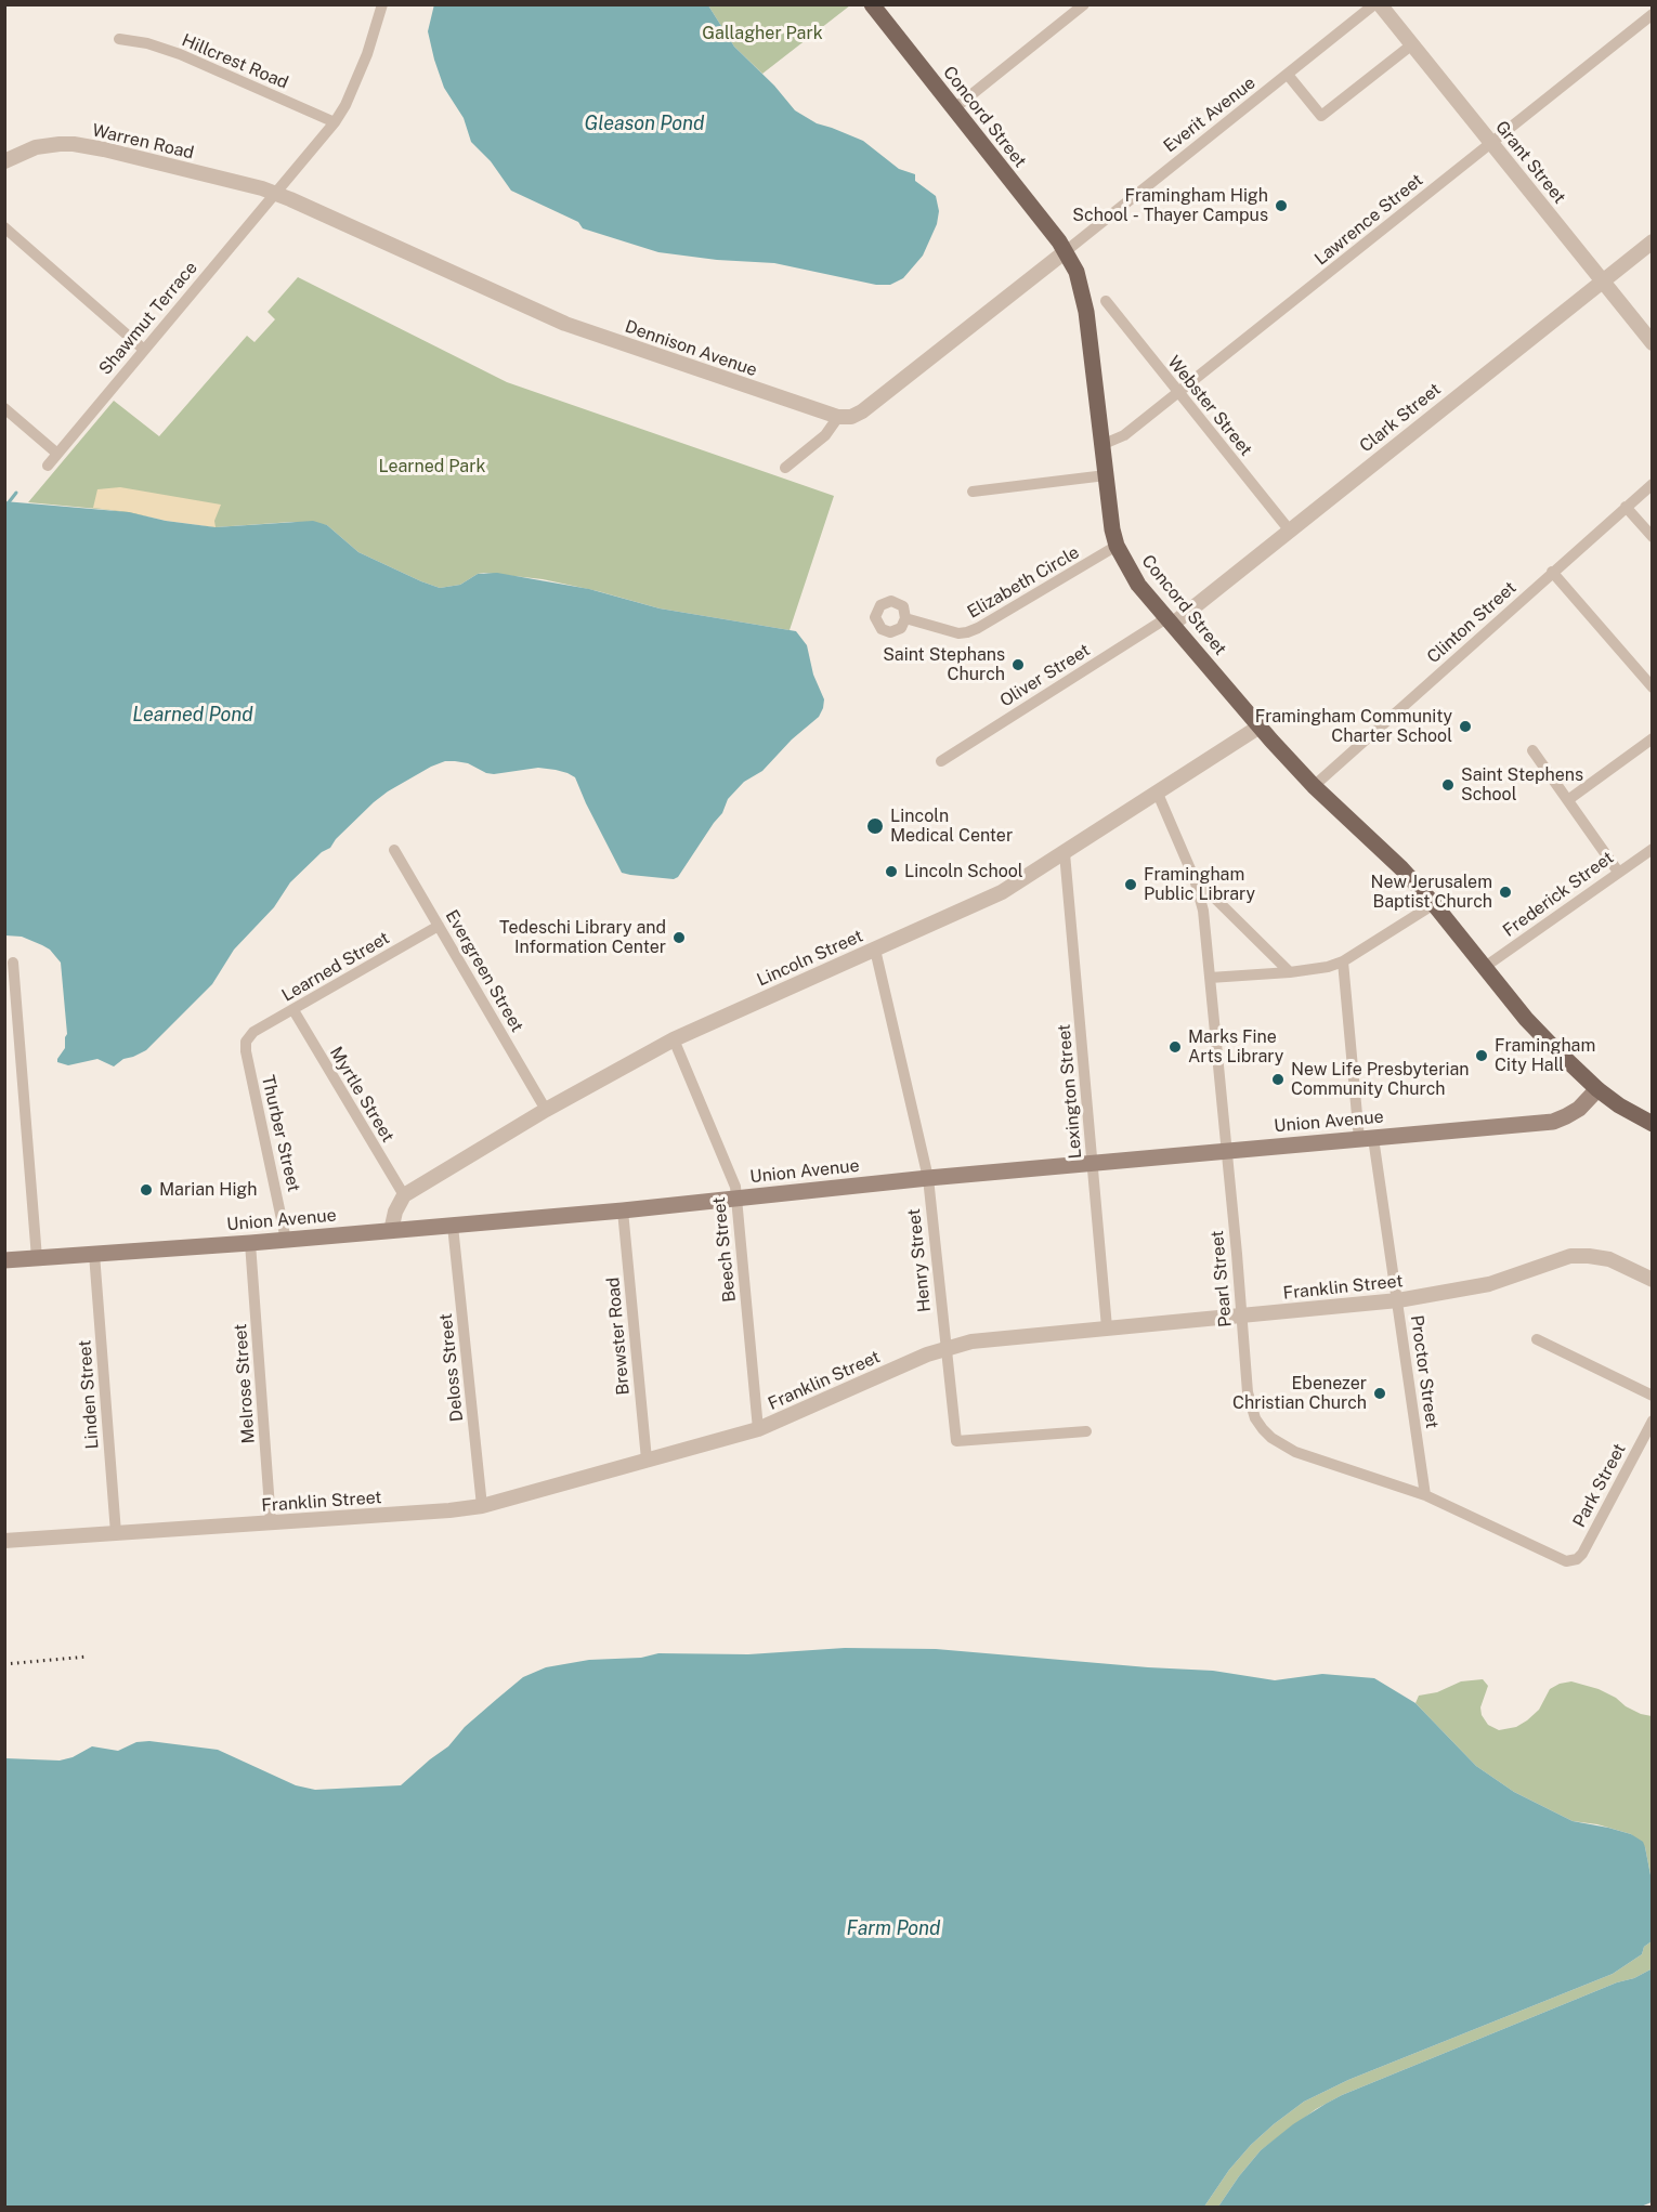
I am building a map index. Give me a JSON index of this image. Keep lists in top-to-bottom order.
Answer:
{
  "streets": {
    "main road": ["Concord Street", "Union Avenue"],
    "street": [
      "Hillcrest Road",
      "Everit Avenue",
      "Warren Road",
      "Grant Street",
      "Lawrence Street",
      "Shawmut Terrace",
      "Dennison Avenue",
      "Webster Street",
      "Clark Street",
      "Elizabeth Circle",
      "Clinton Street",
      "Oliver Street",
      "Frederick Street",
      "Lincoln Street",
      "Learned Street",
      "Evergreen Street",
      "Lexington Street",
      "Myrtle Street",
      "Thurber Street",
      "Beech Street",
      "Henry Street",
      "Pearl Street",
      "Franklin Street",
      "Brewster Road",
      "Deloss Street",
      "Proctor Street",
      "Melrose Street",
      "Linden Street",
      "Park Street"
    ]
  },
  "crossings": [
    ["Hillcrest Road", "Shawmut Terrace"],
    ["Everit Avenue", "Concord Street"],
    ["Concord Street", "Lawrence Street"],
    ["Concord Street", "Clark Street"],
    ["Concord Street", "Elizabeth Circle"],
    ["Concord Street", "Clinton Street"],
    ["Concord Street", "Oliver Street"],
    ["Concord Street", "Frederick Street"],
    ["Concord Street", "Lincoln Street"],
    ["Concord Street", "Union Avenue"],
    ["Warren Road", "Shawmut Terrace"],
    ["Warren Road", "Dennison Avenue"],
    ["Grant Street", "Lawrence Street"],
    ["Grant Street", "Clark Street"],
    ["Lawrence Street", "Webster Street"],
    ["Shawmut Terrace", "Dennison Avenue"],
    ["Webster Street", "Clark Street"],
    ["Clark Street", "Oliver Street"],
    ["Lincoln Street", "Evergreen Street"],
    ["Lincoln Street", "Lexington Street"],
    ["Lincoln Street", "Myrtle Street"],
    ["Lincoln Street", "Beech Street"],
    ["Lincoln Street", "Henry Street"],
    ["Lincoln Street", "Pearl Street"],
    ["Learned Street", "Evergreen Street"],
    ["Learned Street", "Myrtle Street"],
    ["Learned Street", "Thurber Street"],
    ["Lexington Street", "Union Avenue"],
    ["Lexington Street", "Franklin Street"],
    ["Union Avenue", "Thurber Street"],
    ["Union Avenue", "Beech Street"],
    ["Union Avenue", "Henry Street"],
    ["Union Avenue", "Pearl Street"],
    ["Union Avenue", "Brewster Road"],
    ["Union Avenue", "Deloss Street"],
    ["Union Avenue", "Proctor Street"],
    ["Union Avenue", "Melrose Street"],
    ["Union Avenue", "Linden Street"],
    ["Beech Street", "Franklin Street"],
    ["Henry Street", "Franklin Street"],
    ["Pearl Street", "Franklin Street"],
    ["Pearl Street", "Proctor Street"],
    ["Pearl Street", "Park Street"],
    ["Franklin Street", "Brewster Road"],
    ["Franklin Street", "Deloss Street"],
    ["Franklin Street", "Proctor Street"],
    ["Franklin Street", "Melrose Street"],
    ["Franklin Street", "Linden Street"]
  ],
  "water": ["Gleason Pond", "Learned Pond", "Farm Pond"],
  "parks": ["Gallagher Park", "Learned Park"],
  "places": [
    "Framingham High School - Thayer Campus",
    "Saint Stephans Church",
    "Framingham Community Charter School",
    "Saint Stephens School",
    "Lincoln Medical Center",
    "Lincoln School",
    "Framingham Public Library",
    "New Jerusalem Baptist Church",
    "Tedeschi Library and Information Center",
    "Marks Fine Arts Library",
    "Framingham City Hall",
    "New Life Presbyterian Community Church",
    "Marian High",
    "Ebenezer Christian Church"
  ]
}
